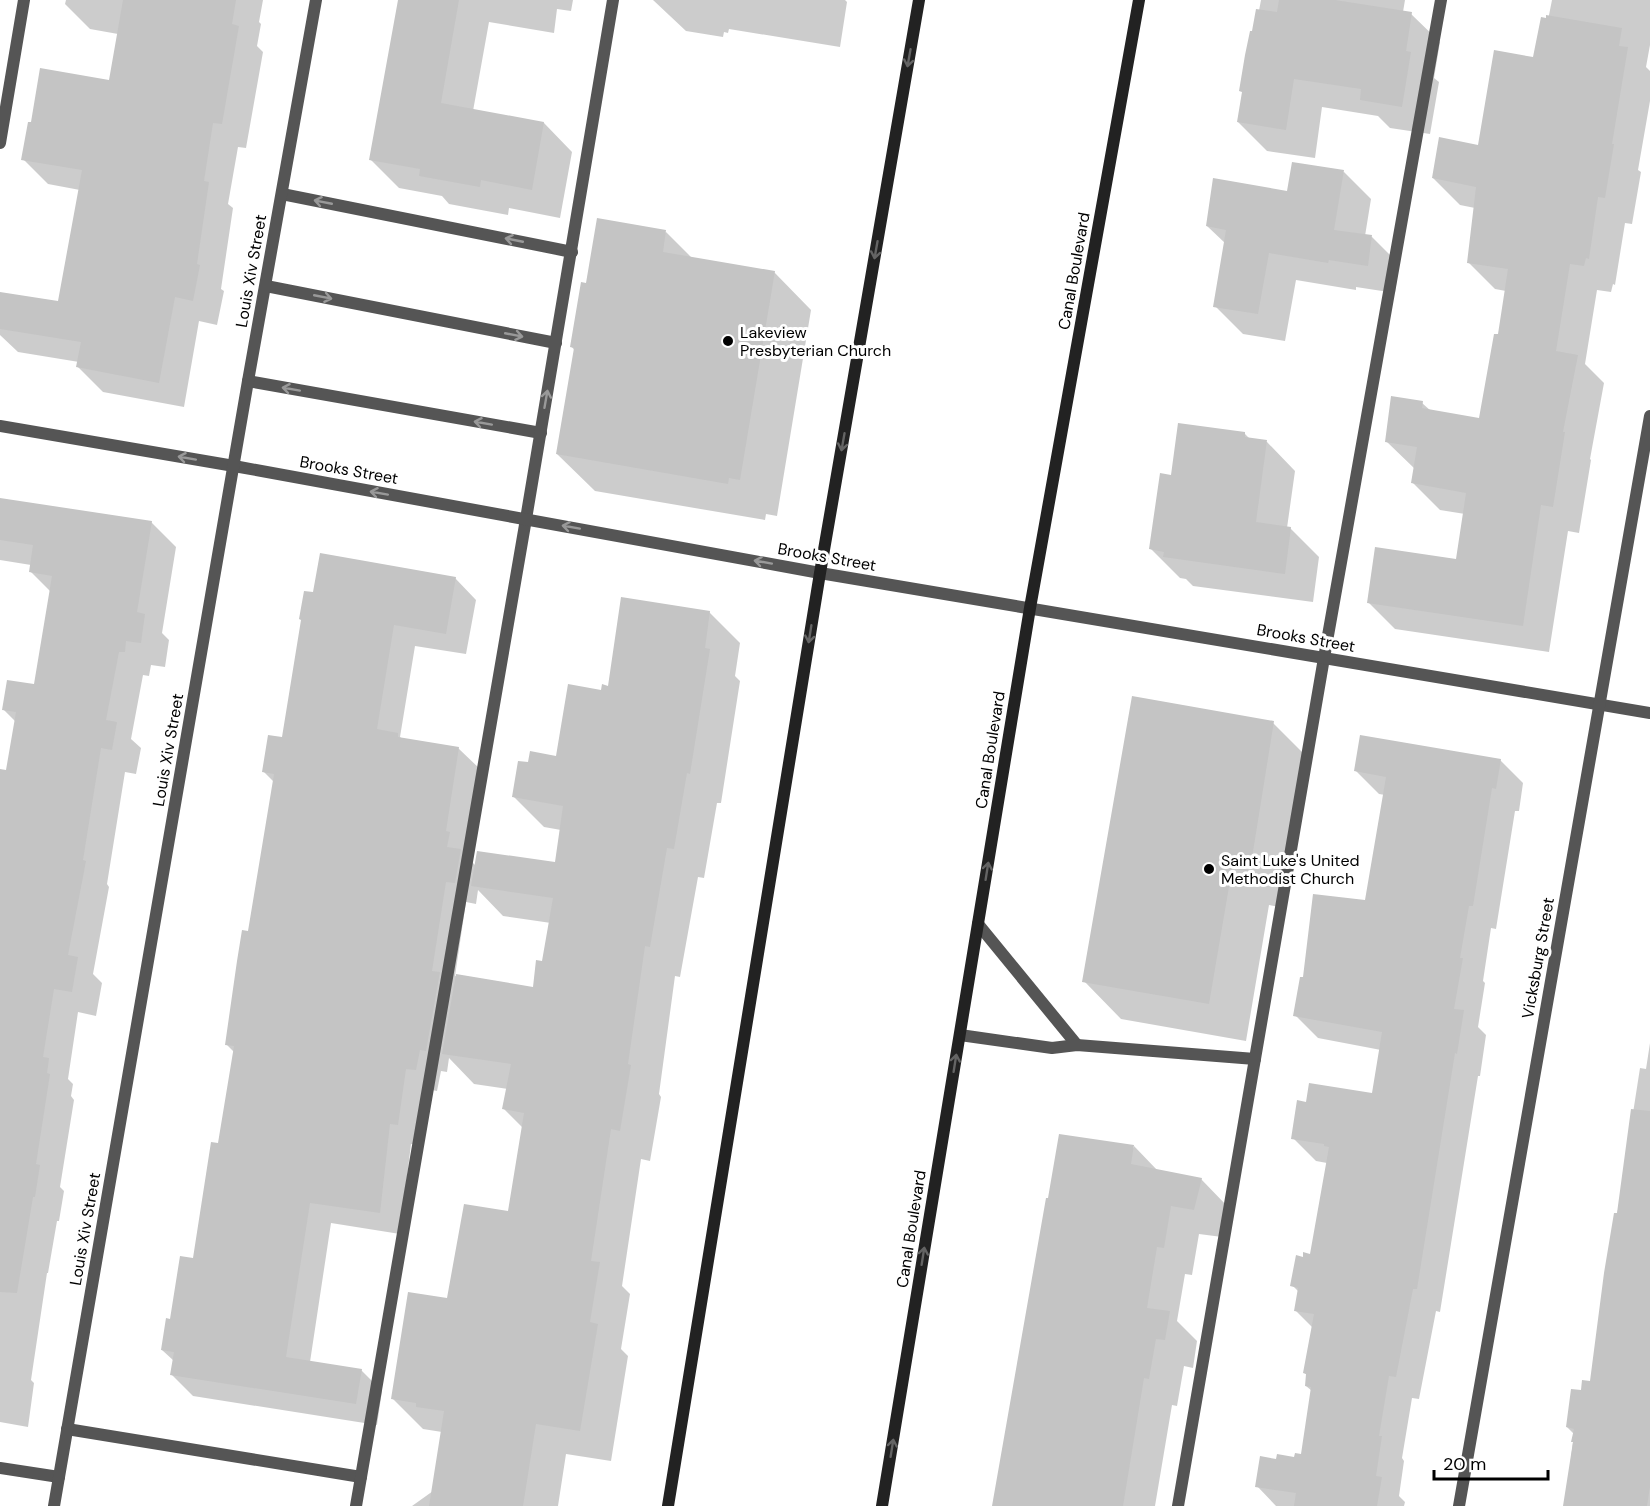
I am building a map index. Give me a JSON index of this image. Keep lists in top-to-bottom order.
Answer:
{
  "streets": {
    "main road": ["Canal Boulevard"],
    "street": ["Louis Xiv Street", "Brooks Street", "Vicksburg Street"]
  },
  "crossings": [
    ["Louis Xiv Street", "Brooks Street"],
    ["Canal Boulevard", "Brooks Street"],
    ["Brooks Street", "Vicksburg Street"]
  ],
  "one_way": ["Canal Boulevard"],
  "places": ["Lakeview Presbyterian Church", "Saint Luke's United Methodist Church"],
  "scale_bar": "20 m"
}
